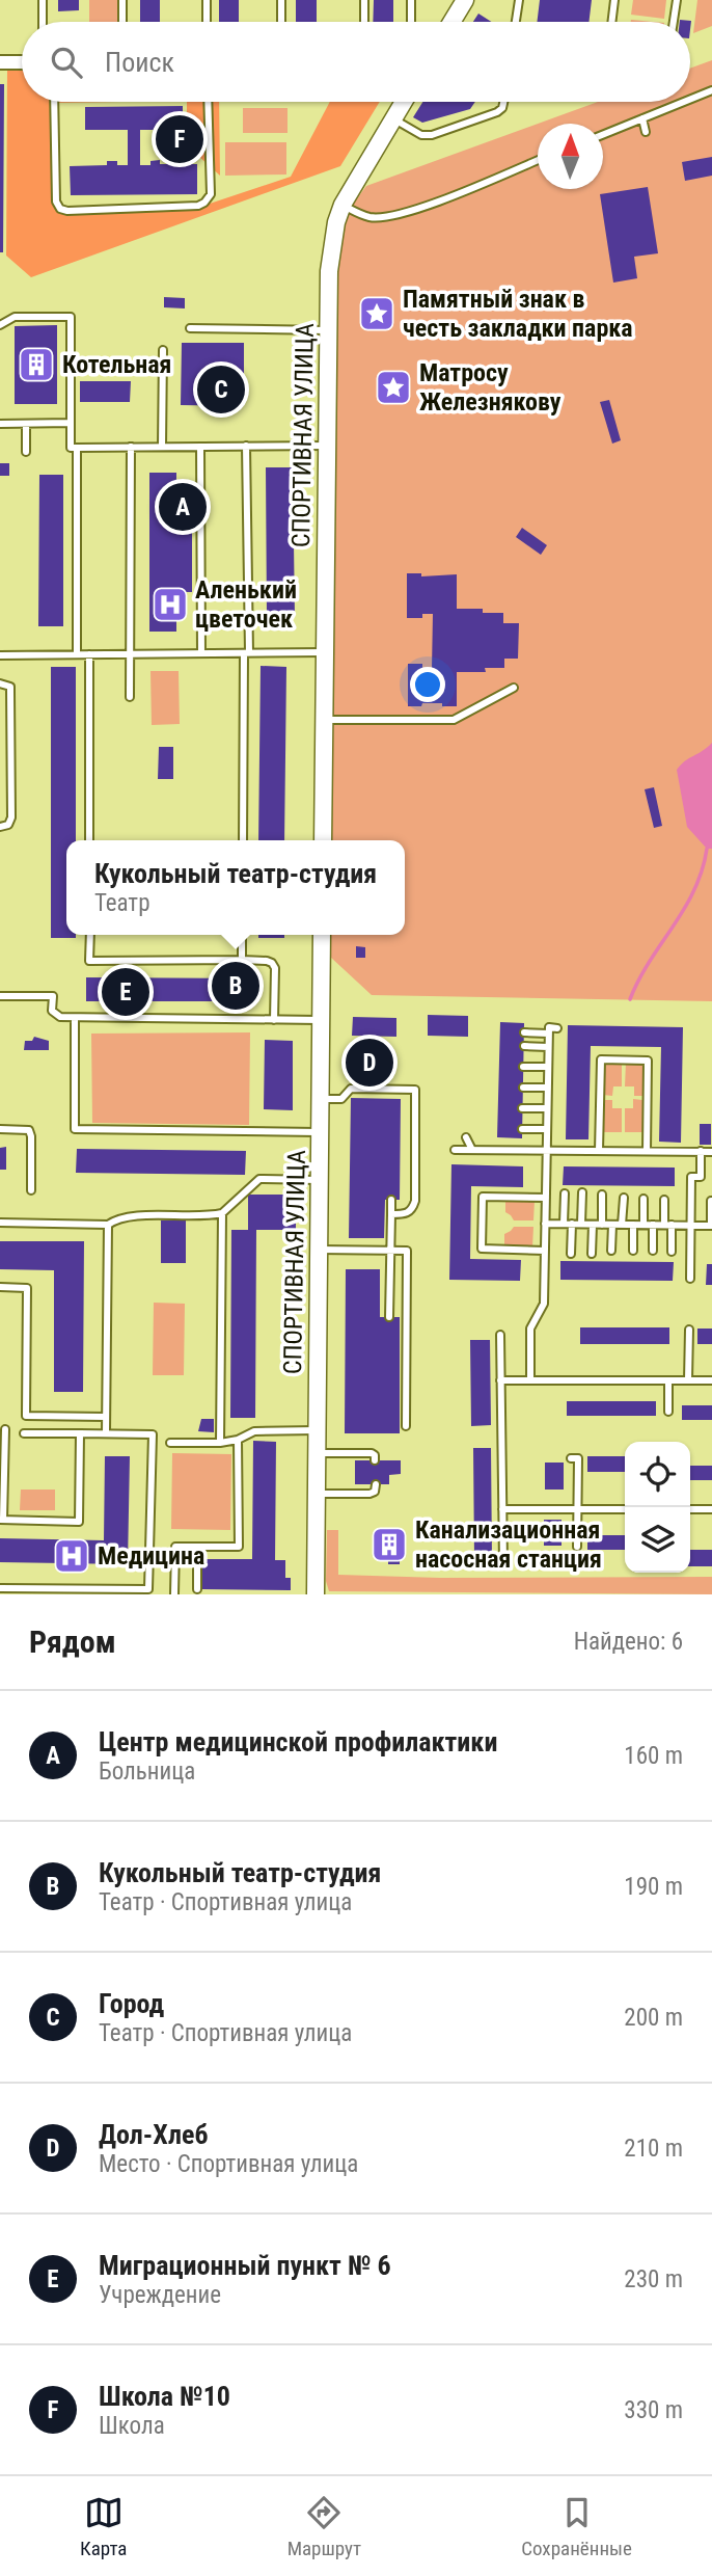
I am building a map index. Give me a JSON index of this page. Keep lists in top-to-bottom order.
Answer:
{
  "streets": {
    "street": ["СПОРТИВНАЯ УЛИЦА"]
  },
  "places": {
    "place": ["Памятный знак в честь закладки парка", "Матросу Железнякову"],
    "building": ["Котельная", "Канализационная насосная станция"],
    "hospital": ["Аленький цветочек", "Медицина"]
  },
  "north": "top",
  "page": {
    "search": "Поиск",
    "pins": [
      "F",
      "C",
      "A",
      "B",
      "E",
      "D"
    ],
    "popup": ["Кукольный театр-студия", "Театр"],
    "heading": ["Рядом", "Найдено: 6"],
    "list": [
      {
        "mark": "A",
        "name": "Центр медицинской профилактики",
        "note": "Больница",
        "value": "160 m"
      },
      {
        "mark": "B",
        "name": "Кукольный театр-студия",
        "note": "Театр · Спортивная улица",
        "value": "190 m"
      },
      {
        "mark": "C",
        "name": "Город",
        "note": "Театр · Спортивная улица",
        "value": "200 m"
      },
      {
        "mark": "D",
        "name": "Дол-Хлеб",
        "note": "Место · Спортивная улица",
        "value": "210 m"
      },
      {
        "mark": "E",
        "name": "Миграционный пункт № 6",
        "note": "Учреждение",
        "value": "230 m"
      },
      {
        "mark": "F",
        "name": "Школа №10",
        "note": "Школа",
        "value": "330 m"
      }
    ],
    "nav": ["Карта", "Маршрут", "Сохранённые"]
  }
}
